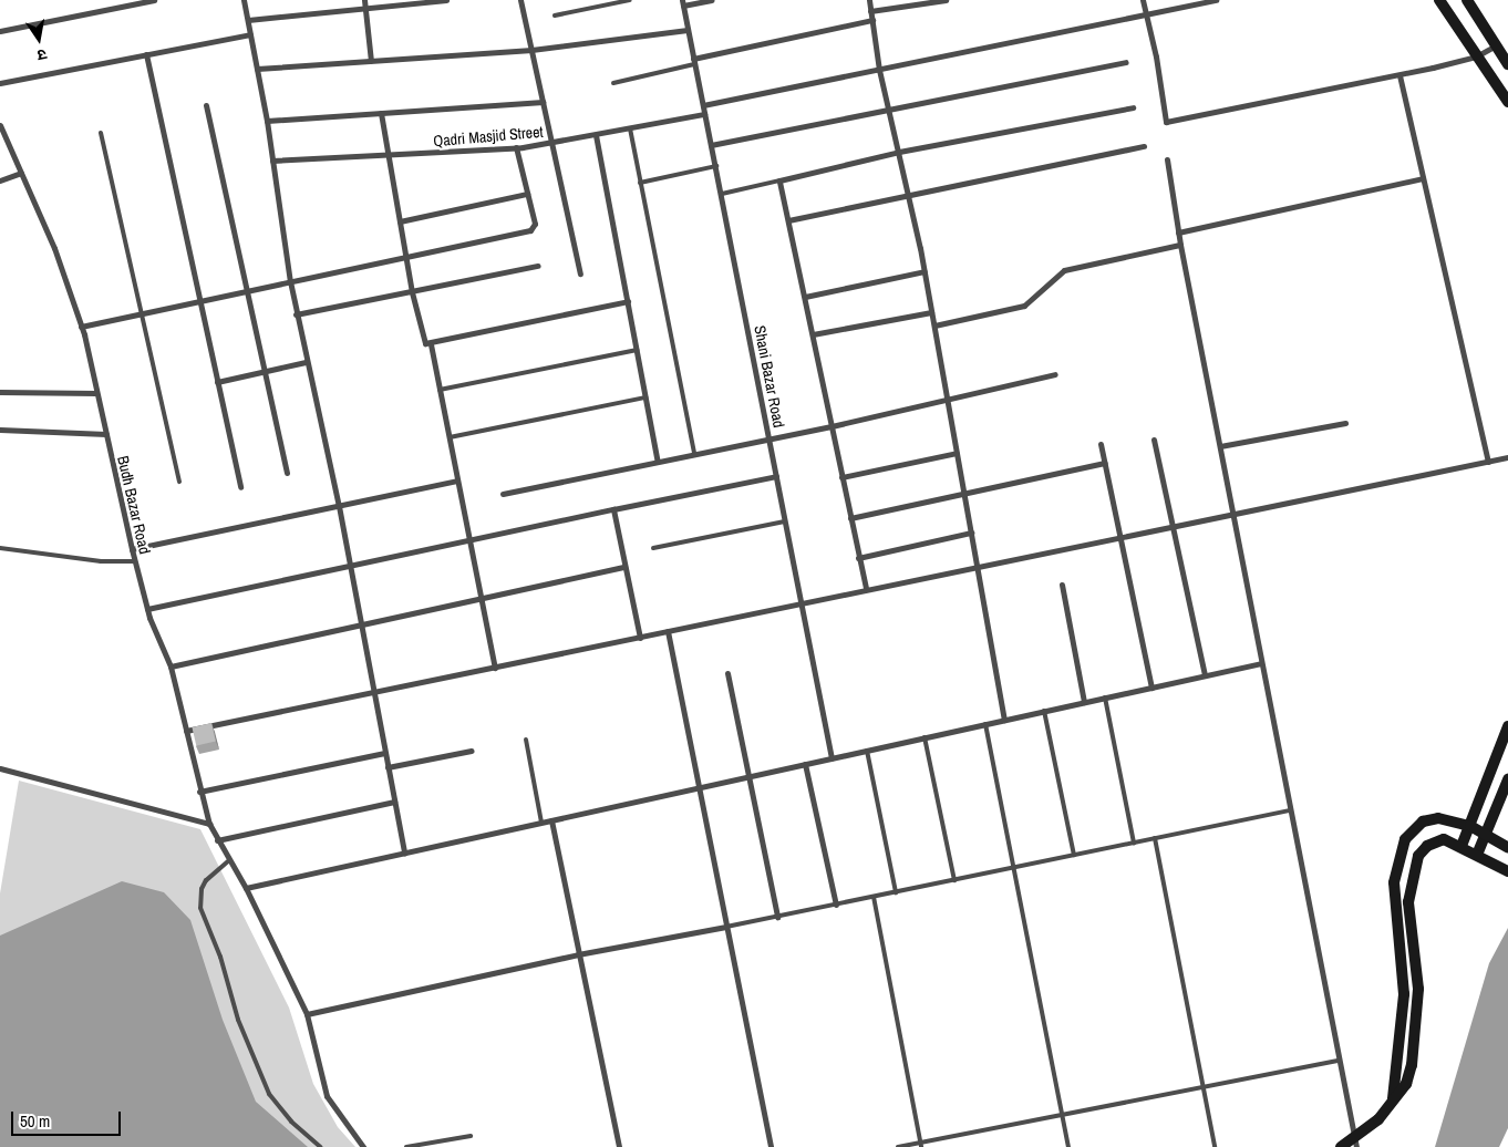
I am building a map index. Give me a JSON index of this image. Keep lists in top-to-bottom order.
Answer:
{
  "streets": {
    "street": ["Qadri Masjid Street", "Shani Bazar Road", "Budh Bazar Road"]
  },
  "crossings": [
    ["Qadri Masjid Street", "Shani Bazar Road"]
  ],
  "scale_bar": "50 m",
  "north": "bottom"
}
